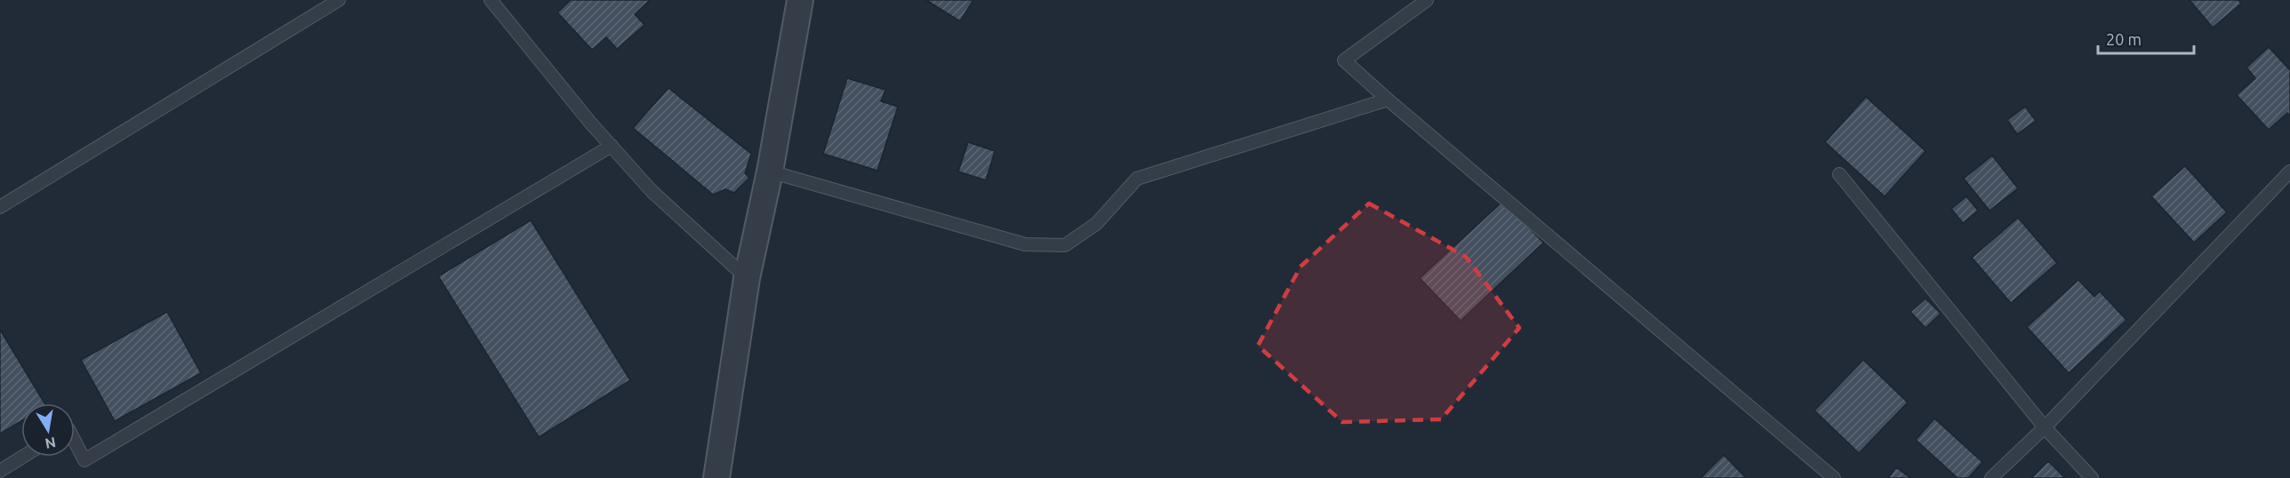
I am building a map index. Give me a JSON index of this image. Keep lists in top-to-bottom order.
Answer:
{
  "scale_bar": "20 m",
  "north": "bottom"
}
